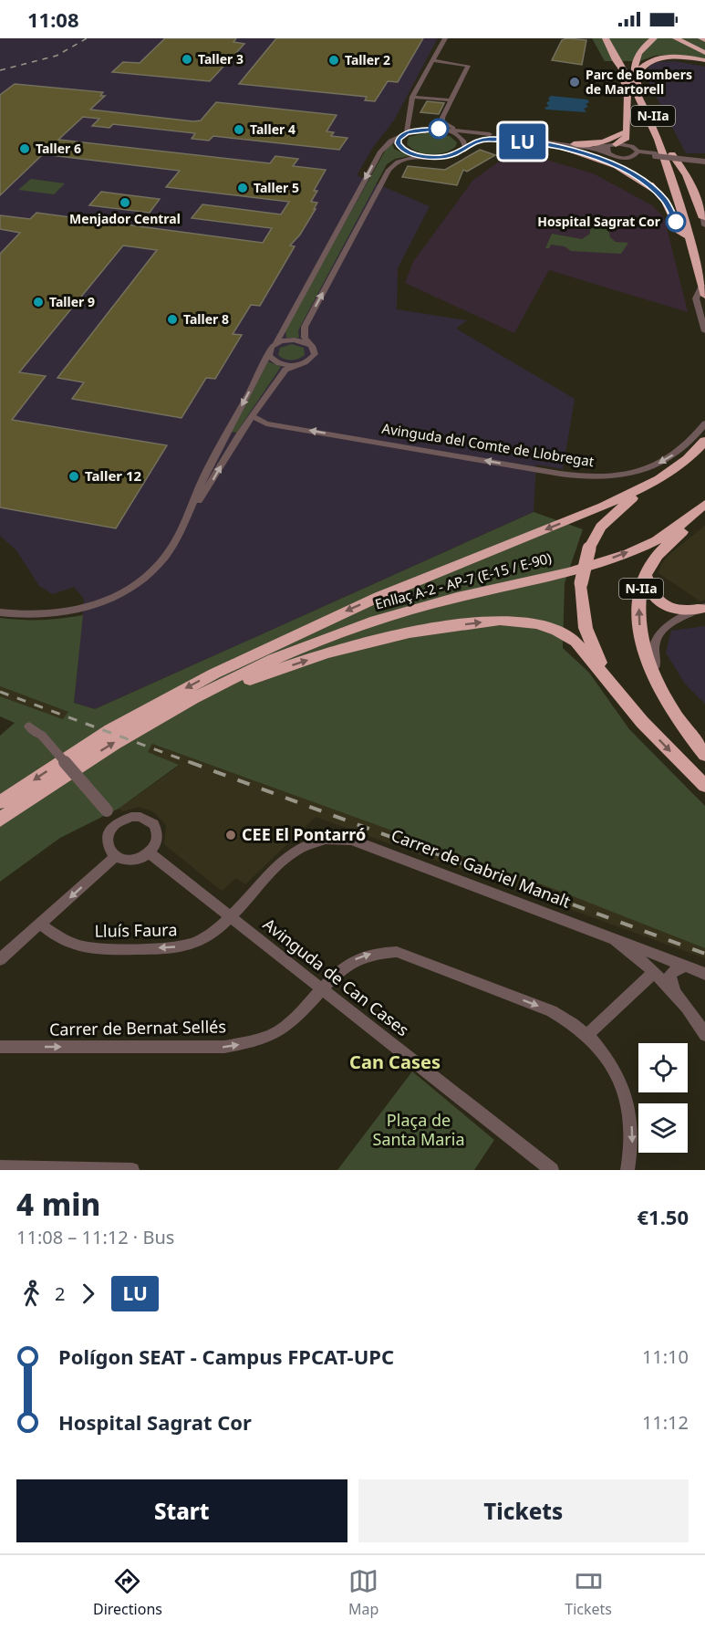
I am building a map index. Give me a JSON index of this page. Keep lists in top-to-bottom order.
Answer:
{
  "streets": {
    "highway": ["N-IIa", "Enllaç A-2 - AP-7 (E-15 / E-90)"],
    "street": [
      "Avinguda del Comte de Llobregat",
      "Carrer de Gabriel Manalt",
      "Lluís Faura",
      "Avinguda de Can Cases",
      "Carrer de Bernat Sellés"
    ]
  },
  "crossings": [
    ["Carrer de Gabriel Manalt", "Lluís Faura"],
    ["Carrer de Gabriel Manalt", "Avinguda de Can Cases"],
    ["Lluís Faura", "Avinguda de Can Cases"],
    ["Avinguda de Can Cases", "Carrer de Bernat Sellés"]
  ],
  "one_way": ["Avinguda del Comte de Llobregat", "Lluís Faura", "Carrer de Bernat Sellés"],
  "districts": ["Can Cases"],
  "parks": ["Plaça de Santa Maria"],
  "places": [
    "Taller 3",
    "Taller 2",
    "Parc de Bombers de Martorell",
    "Taller 4",
    "Taller 6",
    "Taller 5",
    "Menjador Central",
    "Hospital Sagrat Cor",
    "Taller 9",
    "Taller 8",
    "Taller 12",
    "CEE El Pontarró"
  ],
  "lines": ["bus line LU"],
  "page": {
    "status": "11:08",
    "on_map": "LU",
    "heading": ["4 min", "11:08 – 11:12 · Bus", "€1.50"],
    "legs": ["2", "LU"],
    "list": [
      {
        "name": "Polígon SEAT - Campus FPCAT-UPC",
        "value": "11:10"
      },
      {
        "name": "Hospital Sagrat Cor",
        "value": "11:12"
      }
    ],
    "buttons": ["Start", "Tickets"],
    "tabs": ["Directions", "Map", "Tickets"]
  }
}
